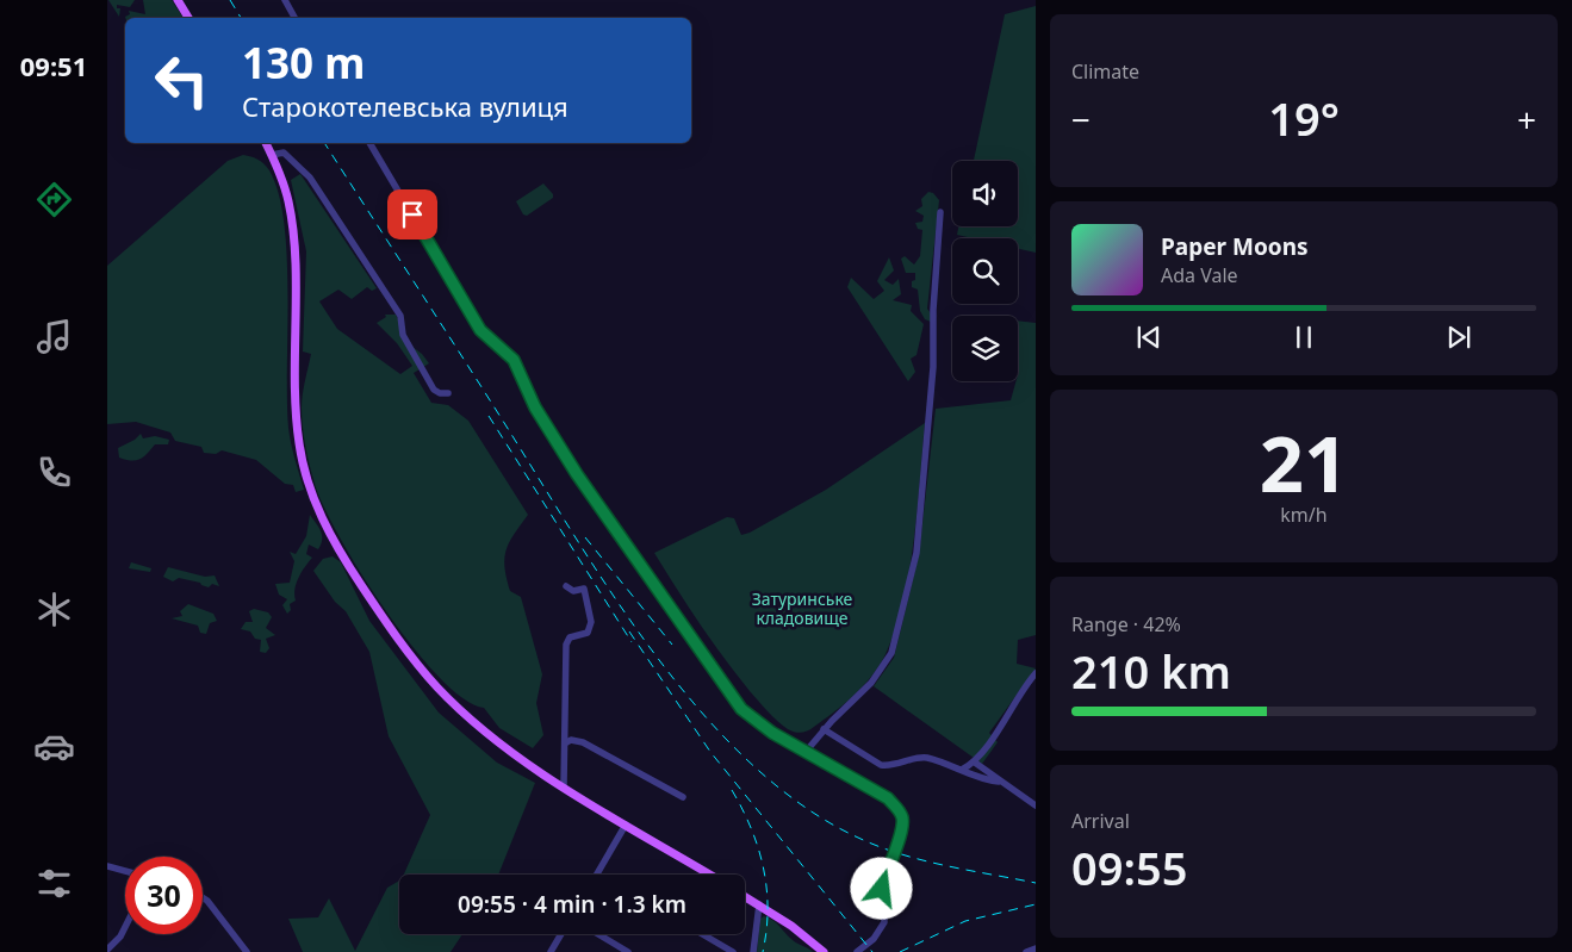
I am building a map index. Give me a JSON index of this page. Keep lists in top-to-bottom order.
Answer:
{
  "parks": ["Затуринське кладовище"],
  "page": {
    "tabs": "09:51",
    "tile": [
      "Climate",
      ["21", "km/h"],
      ["Range · 42%", "210 km"],
      ["Arrival", "09:55"]
    ],
    "turn": ["130 m", "Старокотелевська вулиця"],
    "heat": ["−", "19°", "+"],
    "song": ["Paper Moons", "Ada Vale"],
    "limit": "30",
    "trip": "09:55 · 4 min · 1.3 km"
  }
}
